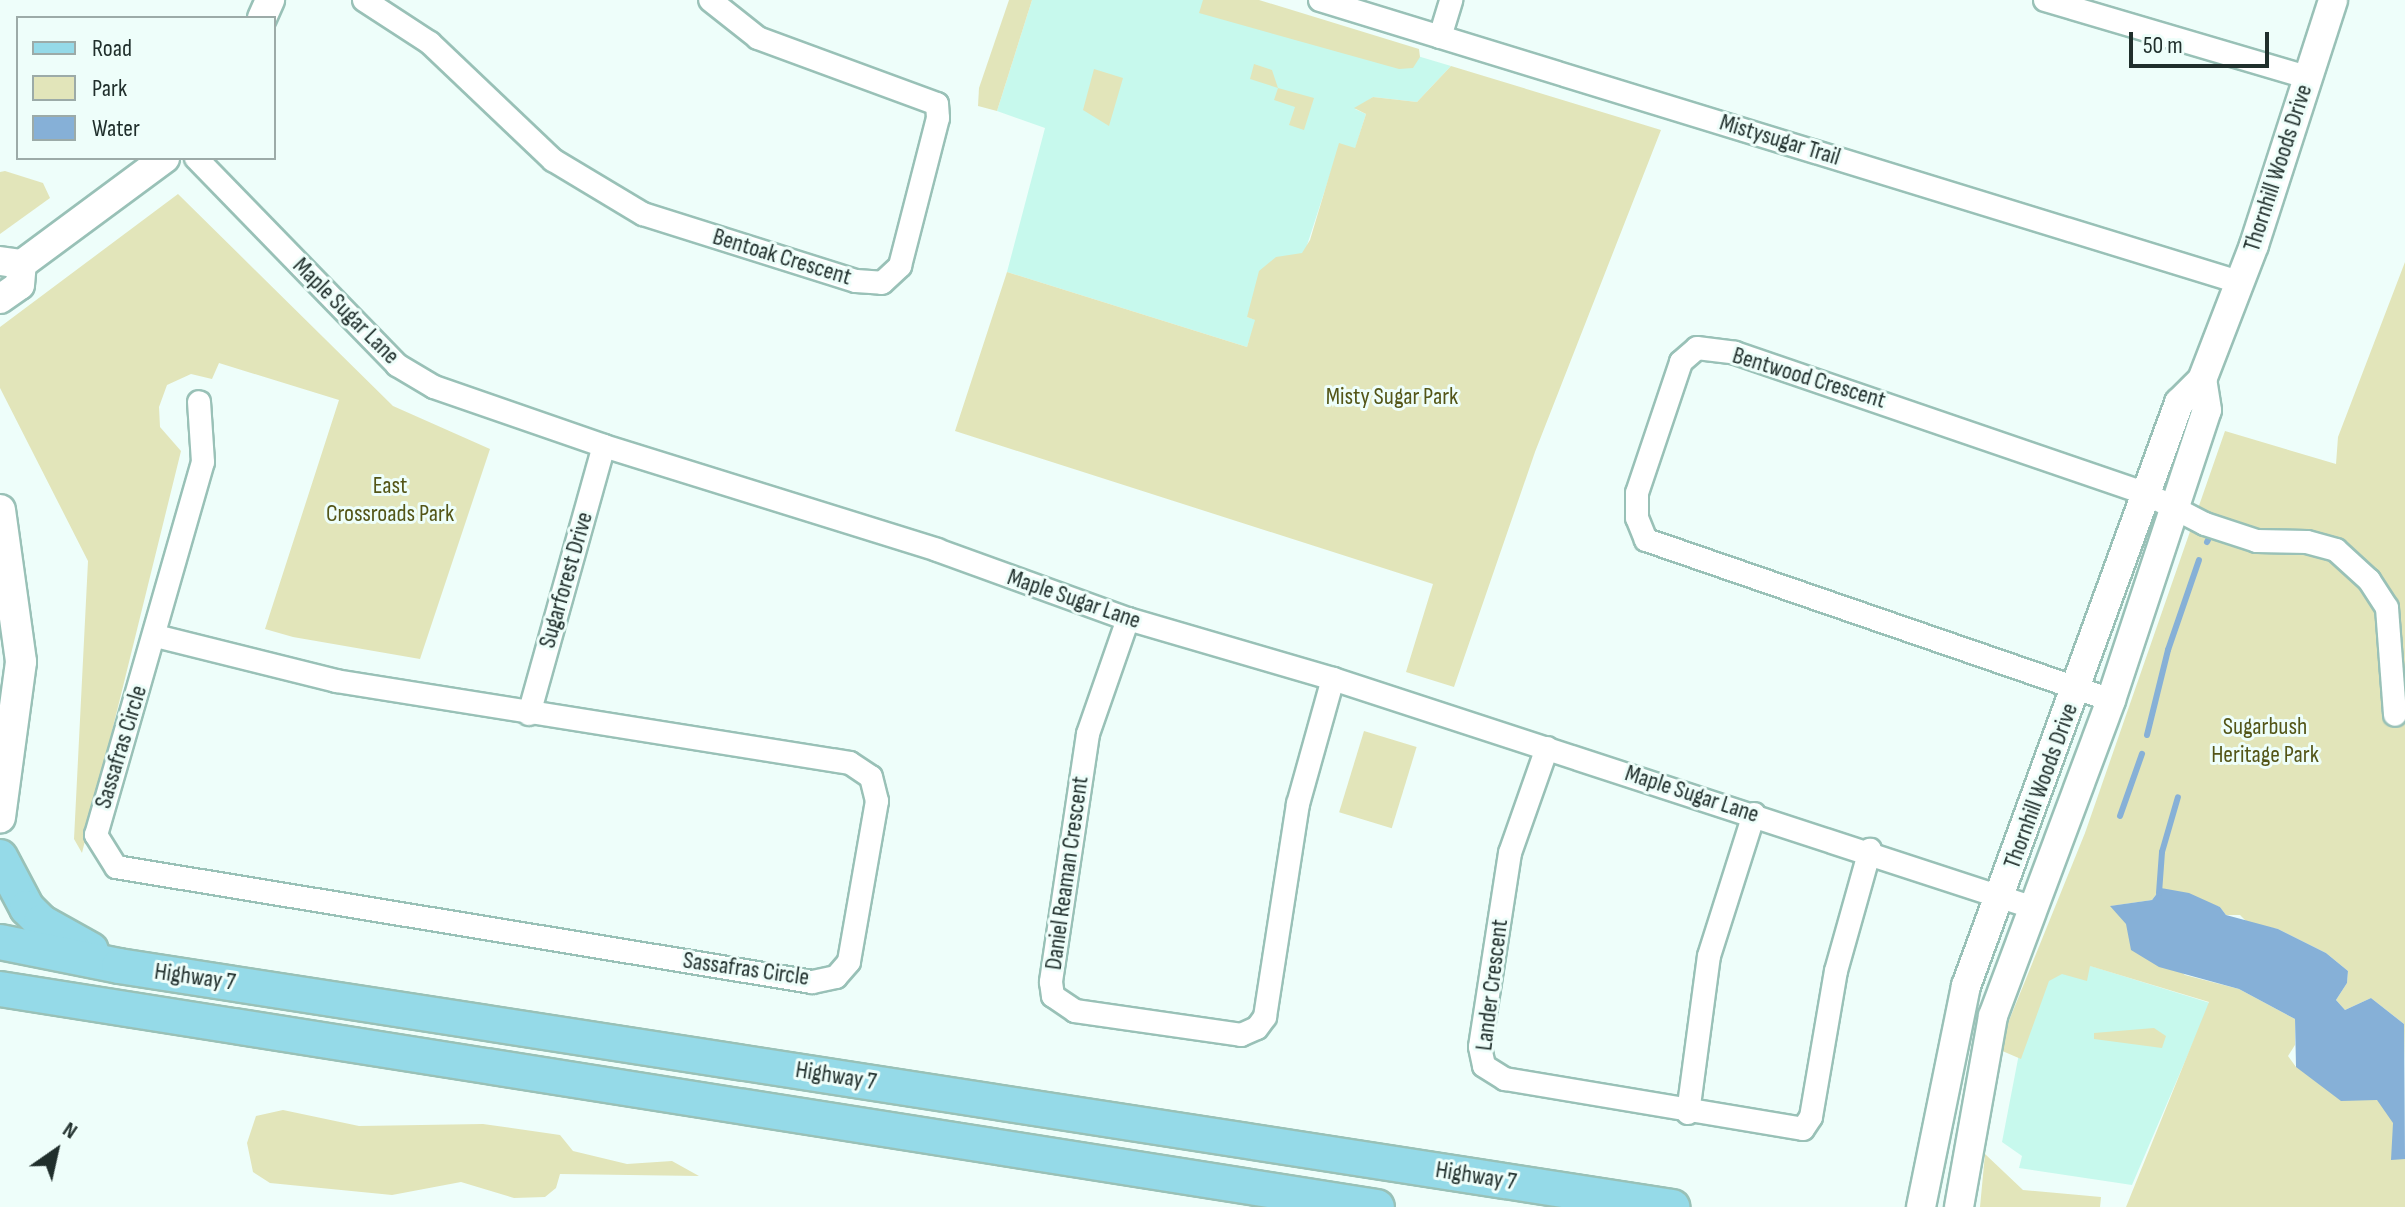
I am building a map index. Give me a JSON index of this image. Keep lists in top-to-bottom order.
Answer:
{
  "streets": {
    "main road": ["Highway 7"],
    "street": [
      "Mistysugar Trail",
      "Thornhill Woods Drive",
      "Bentoak Crescent",
      "Maple Sugar Lane",
      "Bentwood Crescent",
      "Sugarforest Drive",
      "Sassafras Circle",
      "Daniel Reaman Crescent",
      "Lander Crescent"
    ]
  },
  "crossings": [
    ["Mistysugar Trail", "Thornhill Woods Drive"],
    ["Thornhill Woods Drive", "Maple Sugar Lane"],
    ["Thornhill Woods Drive", "Bentwood Crescent"],
    ["Maple Sugar Lane", "Sugarforest Drive"],
    ["Maple Sugar Lane", "Daniel Reaman Crescent"],
    ["Maple Sugar Lane", "Lander Crescent"],
    ["Sugarforest Drive", "Sassafras Circle"]
  ],
  "parks": ["Misty Sugar Park", "East Crossroads Park", "Sugarbush Heritage Park"],
  "legend": ["Road", "Park", "Water"],
  "scale_bar": "50 m",
  "north": "top right"
}
